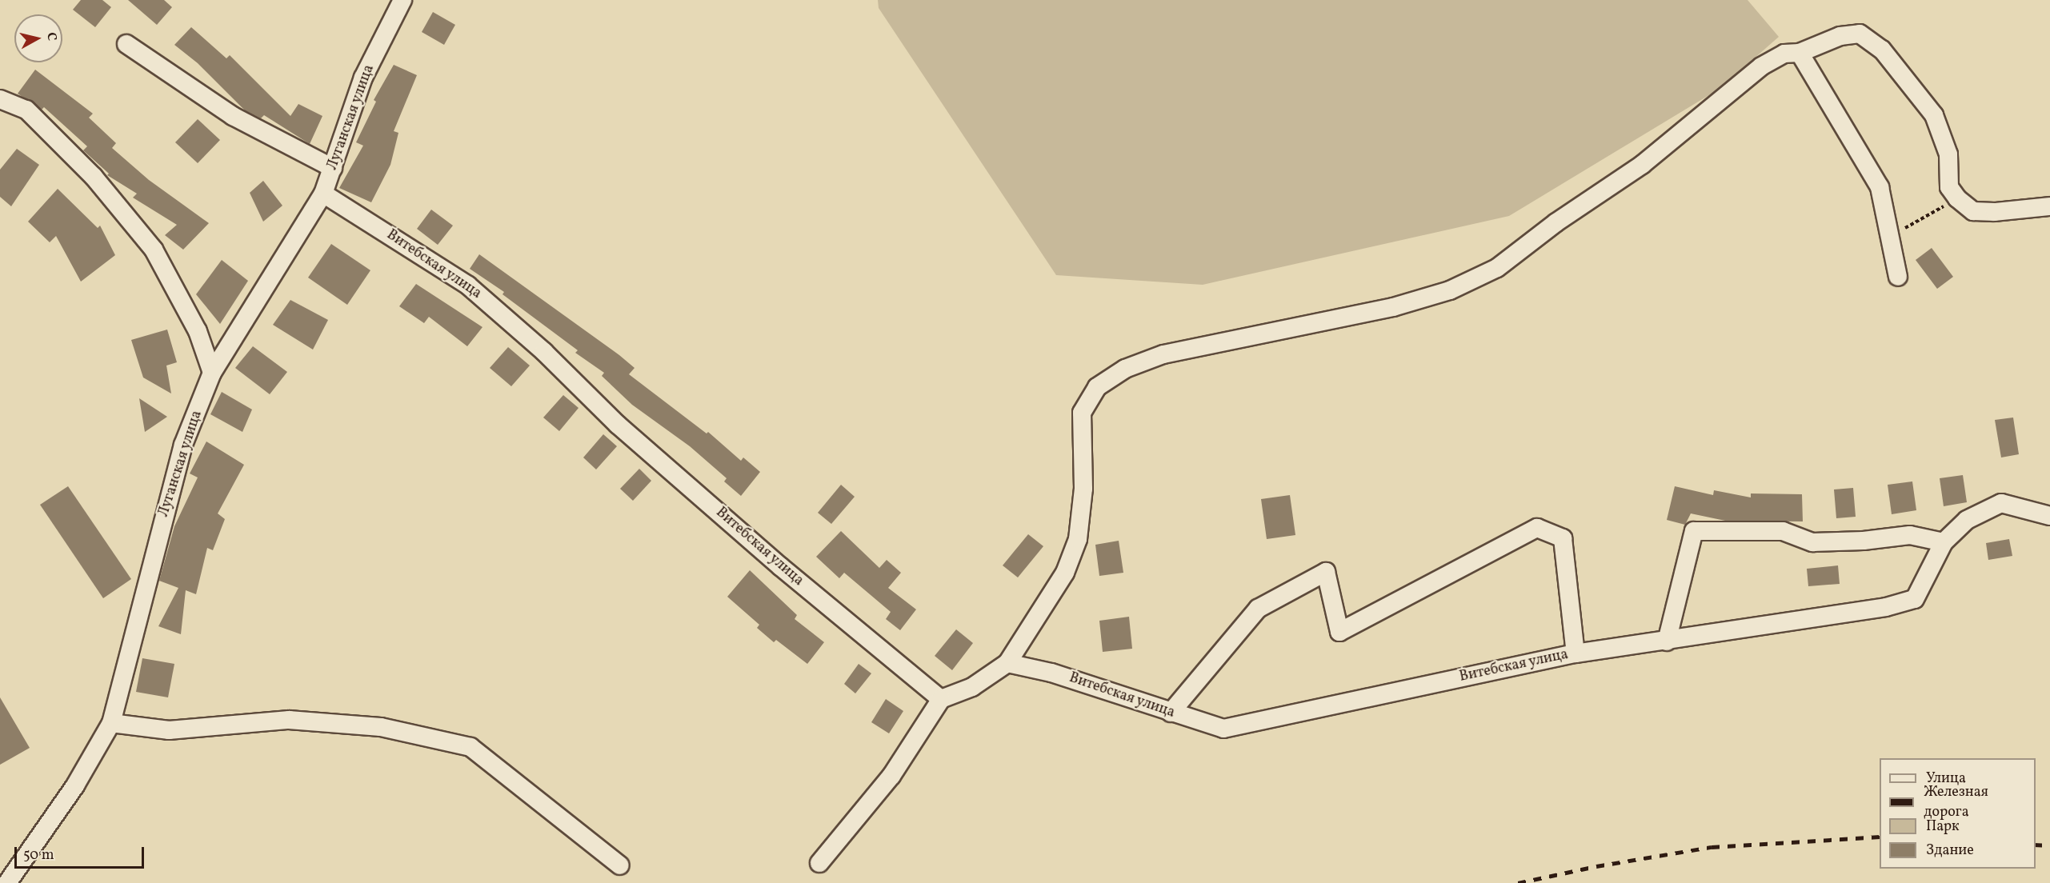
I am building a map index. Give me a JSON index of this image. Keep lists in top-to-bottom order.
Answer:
{
  "streets": {
    "street": ["Луганская улица", "Витебская улица"]
  },
  "crossings": [
    ["Луганская улица", "Витебская улица"]
  ],
  "legend": [
    "Улица",
    "Железная дорога",
    "Парк",
    "Здание"
  ],
  "scale_bar": "50 m",
  "north": "right"
}
